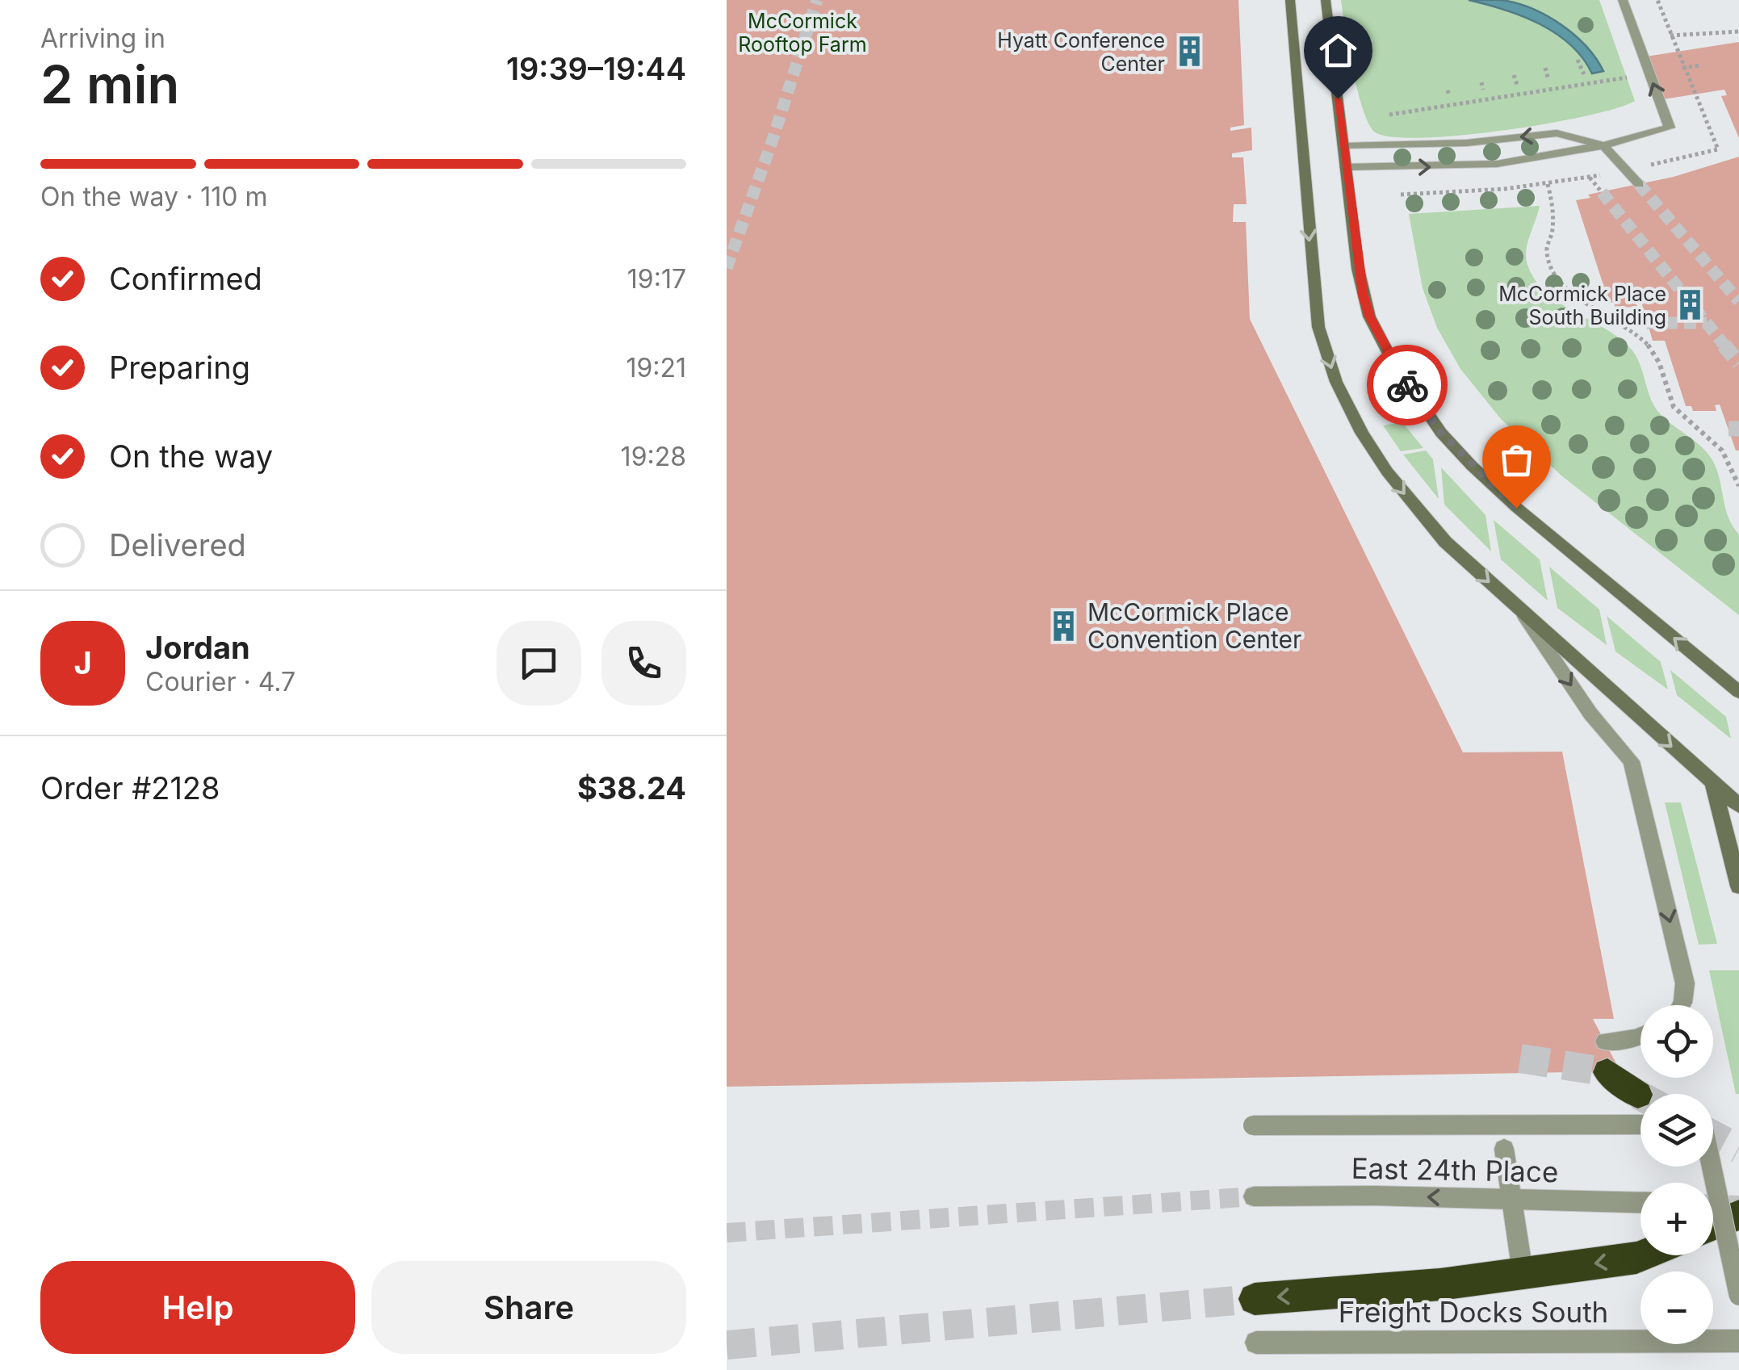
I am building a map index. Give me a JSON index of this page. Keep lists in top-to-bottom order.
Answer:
{
  "streets": {
    "street": ["East 24th Place", "Freight Docks South"]
  },
  "parks": ["McCormick Rooftop Farm"],
  "places": {
    "building": ["Hyatt Conference Center", "McCormick Place South Building", "McCormick Place Convention Center"]
  },
  "page": {
    "heading": ["2 min", "Arriving in", "19:39–19:44"],
    "panel": [
      "Jordan",
      "Courier · 4.7",
      "Order #2128",
      "$38.24"
    ],
    "bar": "On the way · 110 m",
    "list": [
      ["Confirmed", "19:17"],
      ["Preparing", "19:21"],
      ["On the way", "19:28"],
      "Delivered"
    ],
    "round": "J",
    "map_buttons": ["+", "−"],
    "buttons": ["Help", "Share"]
  }
}
